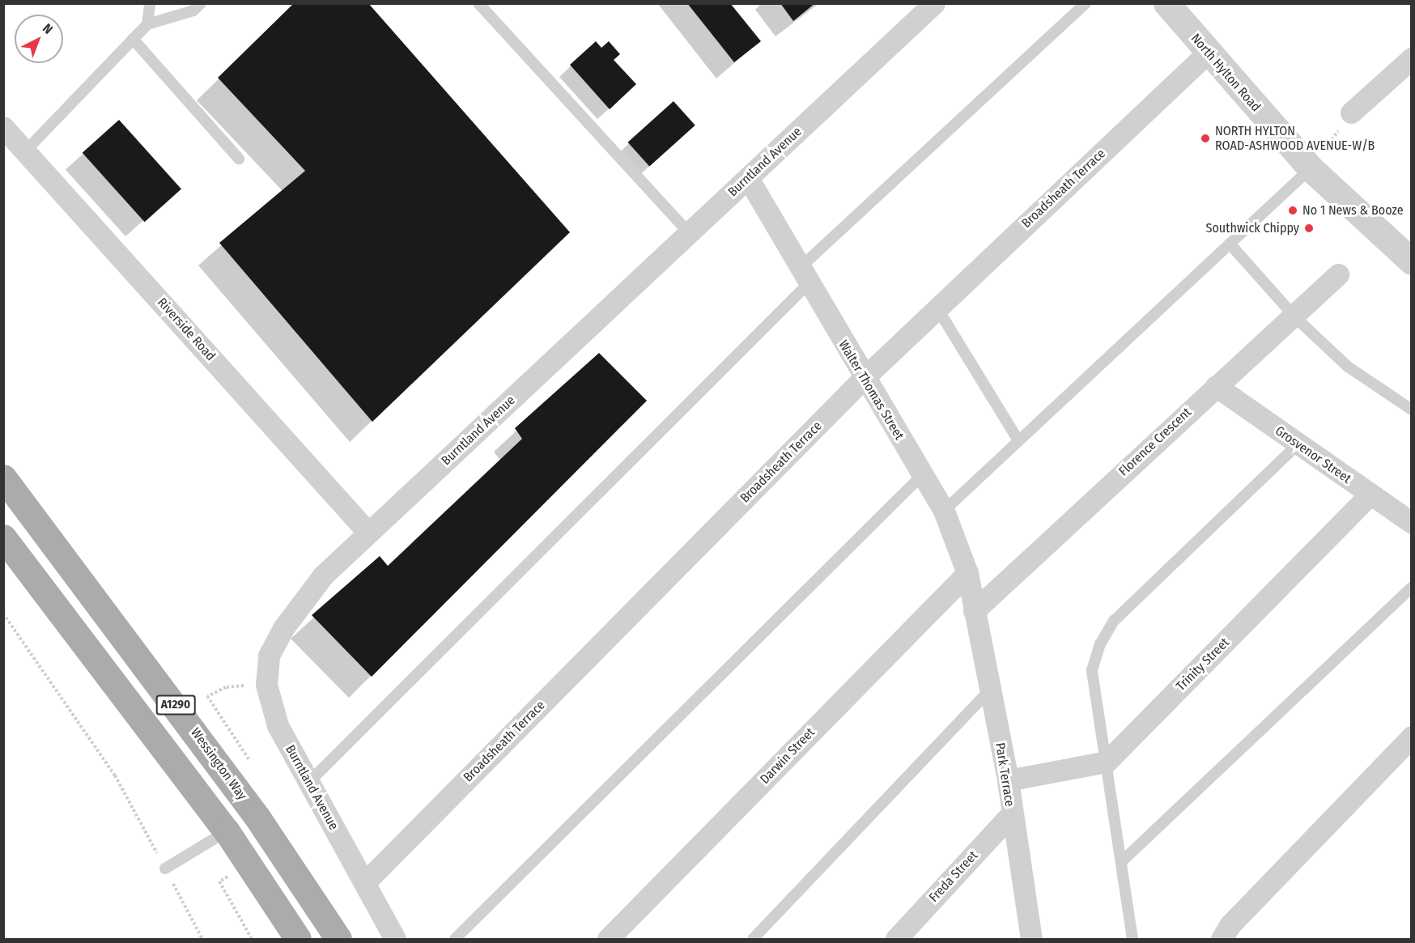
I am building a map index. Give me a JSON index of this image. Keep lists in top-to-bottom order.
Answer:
{
  "streets": {
    "main road": ["A1290", "Wessington Way"],
    "street": [
      "North Hylton Road",
      "Burntland Avenue",
      "Broadsheath Terrace",
      "Riverside Road",
      "Walter Thomas Street",
      "Florence Crescent",
      "Grosvenor Street",
      "Trinity Street",
      "Darwin Street",
      "Park Terrace",
      "Freda Street"
    ]
  },
  "crossings": [
    ["North Hylton Road", "Broadsheath Terrace"],
    ["Burntland Avenue", "Broadsheath Terrace"],
    ["Burntland Avenue", "Riverside Road"],
    ["Burntland Avenue", "Walter Thomas Street"],
    ["Broadsheath Terrace", "Walter Thomas Street"],
    ["Walter Thomas Street", "Florence Crescent"],
    ["Walter Thomas Street", "Darwin Street"],
    ["Walter Thomas Street", "Park Terrace"],
    ["Florence Crescent", "Grosvenor Street"],
    ["Florence Crescent", "Park Terrace"],
    ["Grosvenor Street", "Trinity Street"],
    ["Park Terrace", "Freda Street"]
  ],
  "places": ["NORTH HYLTON ROAD-ASHWOOD AVENUE-W/B", "No 1 News & Booze", "Southwick Chippy"],
  "north": "top right"
}
